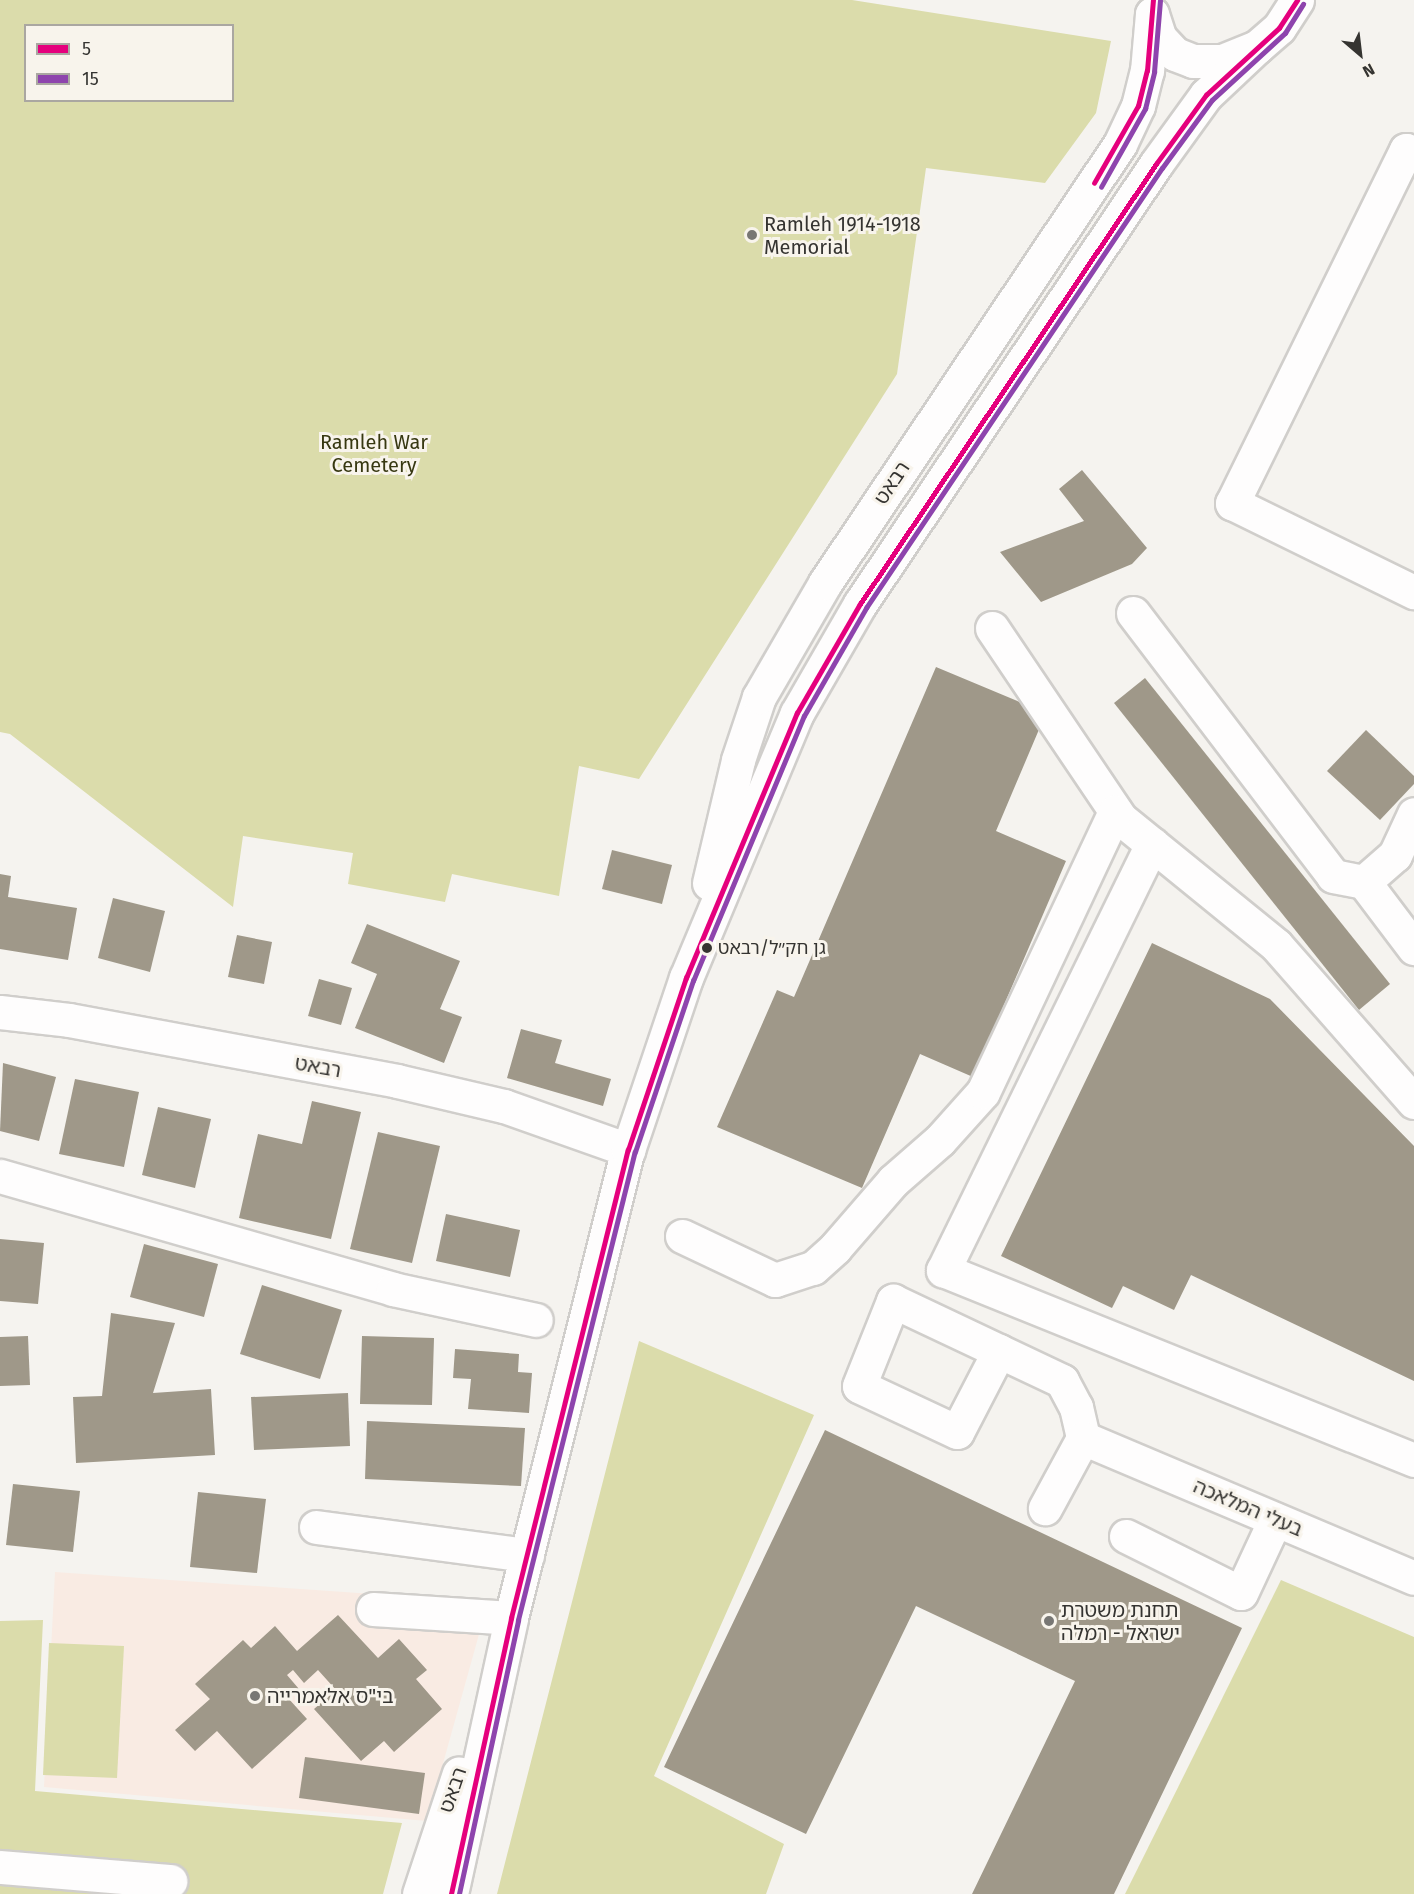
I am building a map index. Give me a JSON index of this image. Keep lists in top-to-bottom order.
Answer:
{
  "streets": {
    "street": ["רבאט", "בעלי המלאכה"]
  },
  "parks": ["Ramleh War Cemetery"],
  "places": [
    "Ramleh 1914-1918 Memorial",
    "גן חק״ל/רבאט",
    "תחנת משטרת ישראל - רמלה",
    "בי\"ס אלאמרייה"
  ],
  "lines": ["transit line 5", "transit line 15"],
  "legend": ["5", "15"],
  "north": "bottom right"
}
